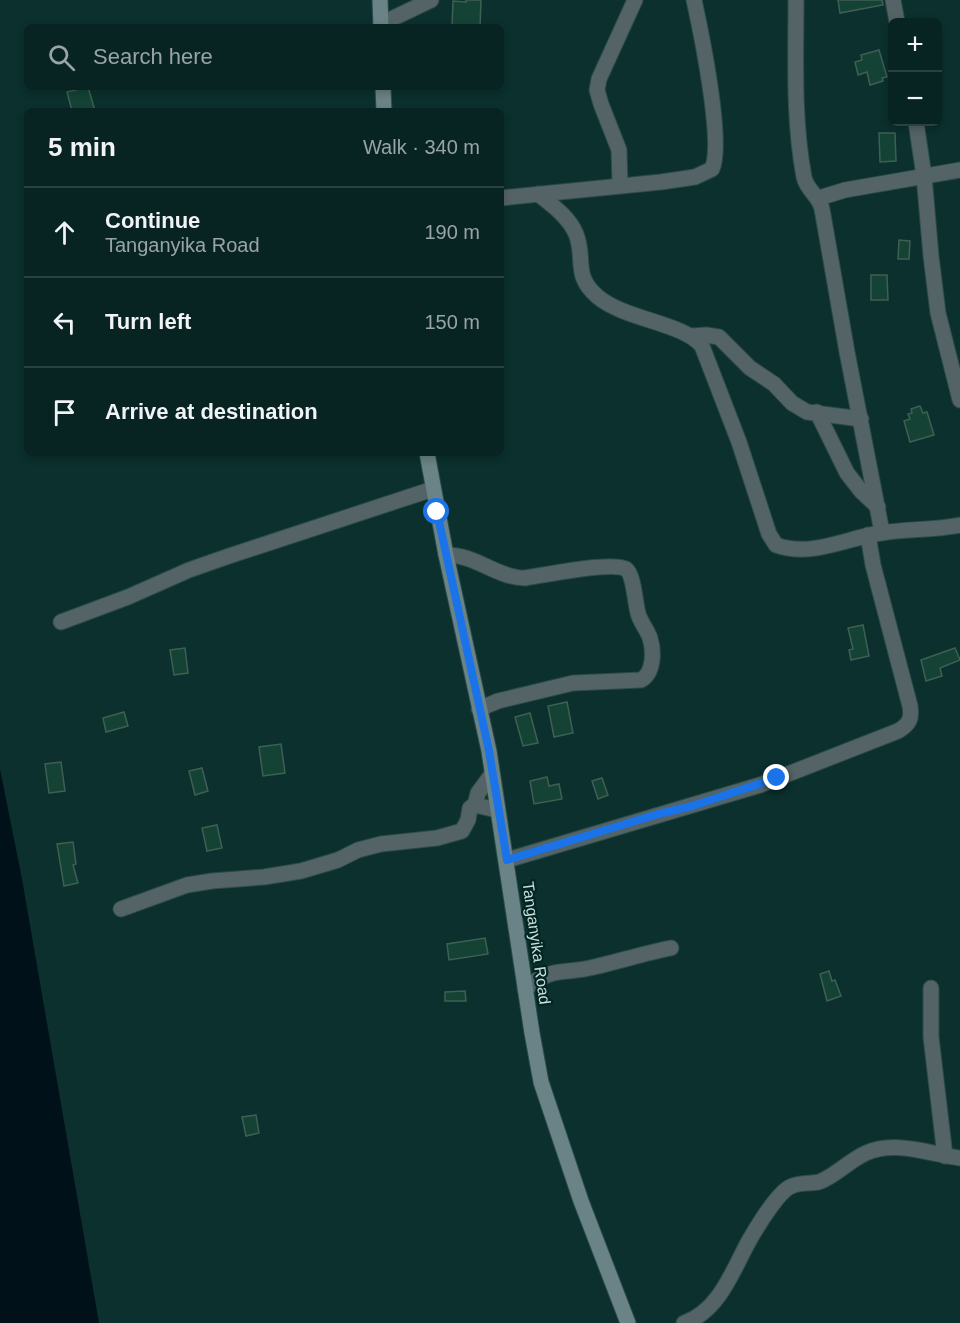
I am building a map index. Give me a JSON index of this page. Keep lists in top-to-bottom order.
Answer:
{
  "streets": {
    "street": ["Tanganyika Road"]
  },
  "page": {
    "map_buttons": ["+", "−"],
    "search": "Search here",
    "heading": ["5 min", "Walk · 340 m"],
    "list": [
      ["Continue", "Tanganyika Road", "190 m"],
      ["Turn left", "150 m"],
      "Arrive at destination"
    ]
  }
}
